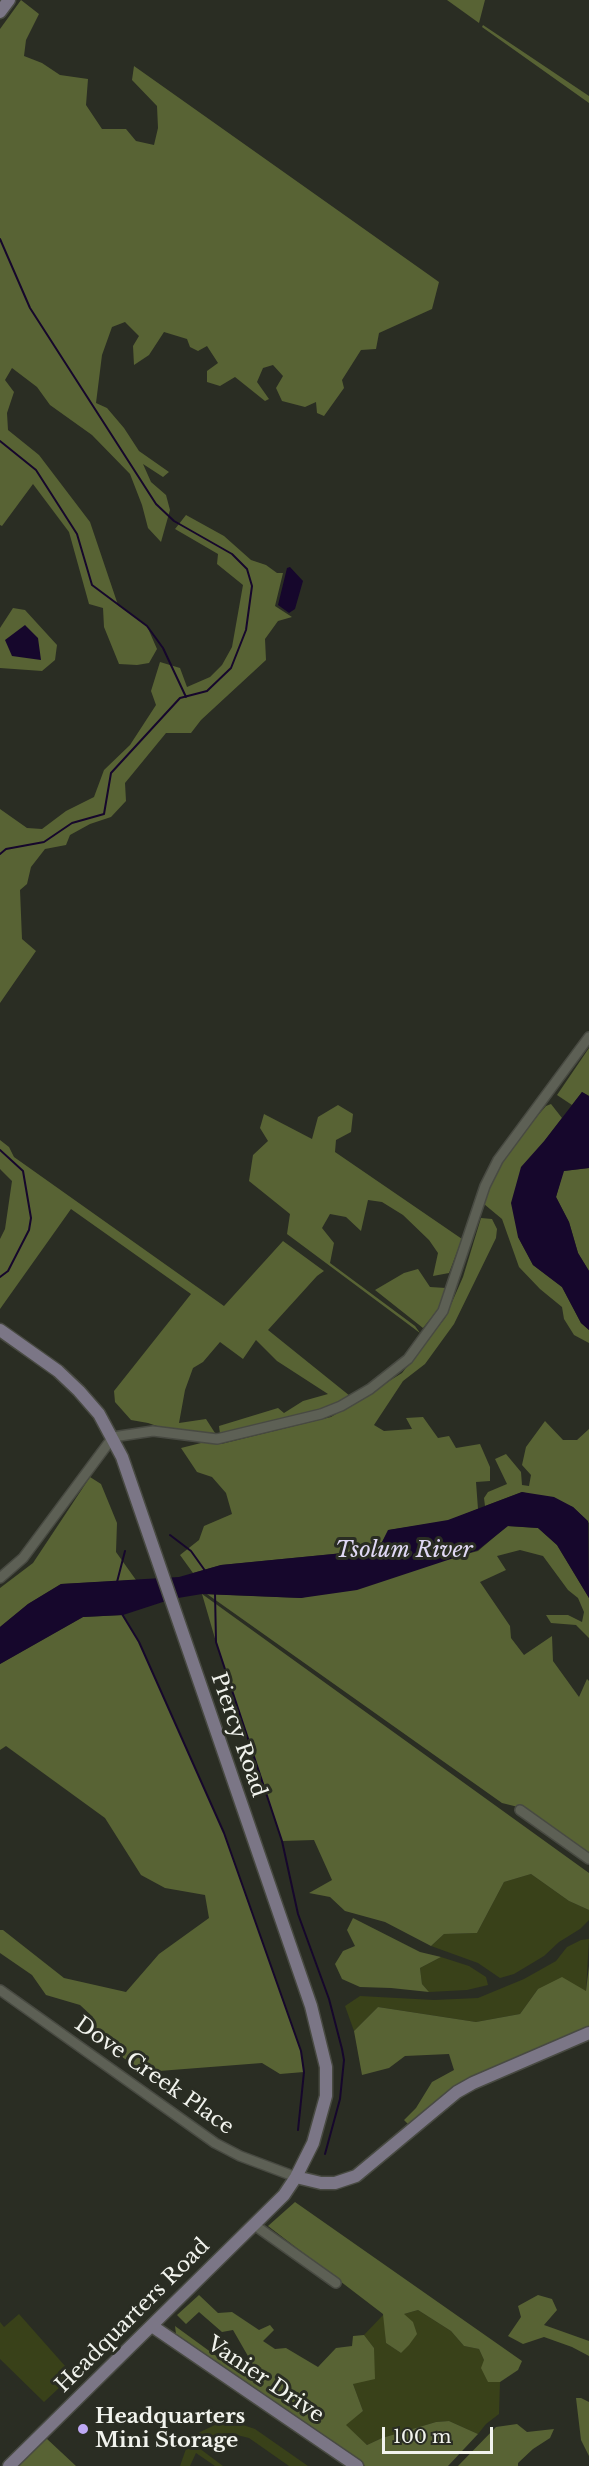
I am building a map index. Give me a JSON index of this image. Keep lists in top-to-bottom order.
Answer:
{
  "streets": {
    "main road": ["Piercy Road", "Headquarters Road", "Vanier Drive"],
    "street": ["Dove Creek Place"]
  },
  "crossings": [
    ["Piercy Road", "Dove Creek Place"],
    ["Piercy Road", "Headquarters Road"],
    ["Headquarters Road", "Vanier Drive"]
  ],
  "water": ["Tsolum River"],
  "places": ["Headquarters Mini Storage"],
  "scale_bar": "100 m"
}
